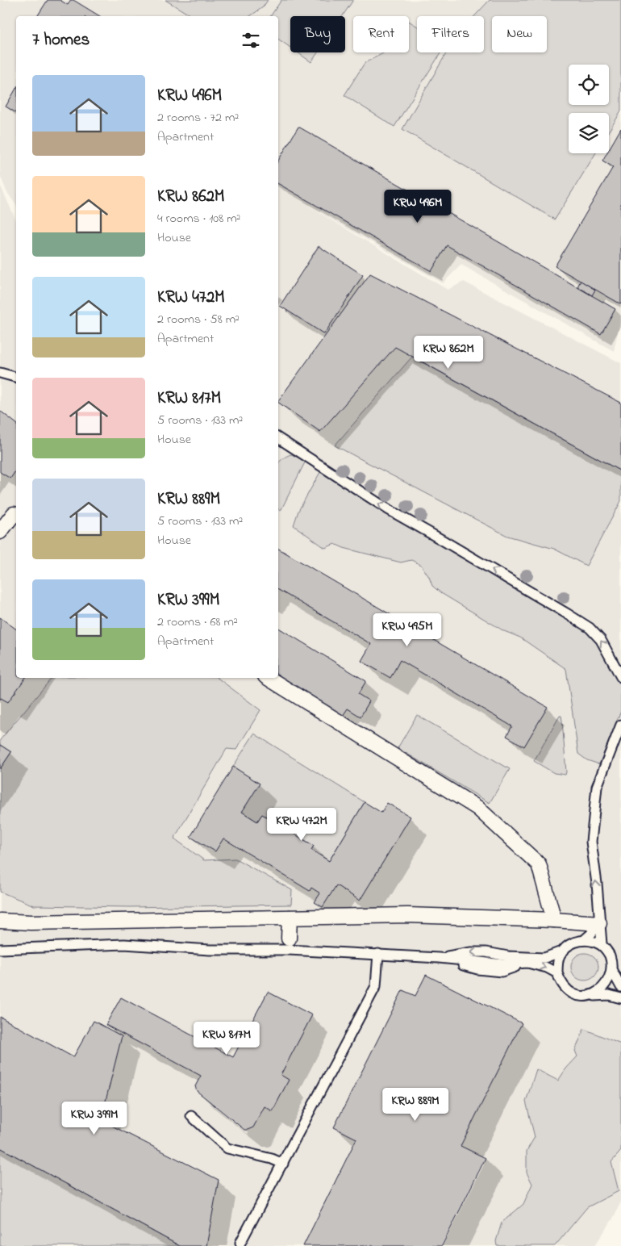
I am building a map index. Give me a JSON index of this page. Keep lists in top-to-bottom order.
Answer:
{
  "page": {
    "chip": [
      "Buy",
      "Rent",
      "Filters",
      "New"
    ],
    "heading": "7 homes",
    "list": [
      {
        "name": "KRW 496M",
        "note": "2 rooms · 72 m² · Apartment"
      },
      {
        "name": "KRW 862M",
        "note": "4 rooms · 108 m² · House"
      },
      {
        "name": "KRW 472M",
        "note": "2 rooms · 58 m² · Apartment"
      },
      {
        "name": "KRW 817M",
        "note": "5 rooms · 133 m² · House"
      },
      {
        "name": "KRW 889M",
        "note": "5 rooms · 133 m² · House"
      },
      {
        "name": "KRW 399M",
        "note": "2 rooms · 68 m² · Apartment"
      }
    ],
    "price": [
      "KRW 496M",
      "KRW 862M",
      "KRW 495M",
      "KRW 472M",
      "KRW 817M",
      "KRW 889M",
      "KRW 399M"
    ]
  }
}
